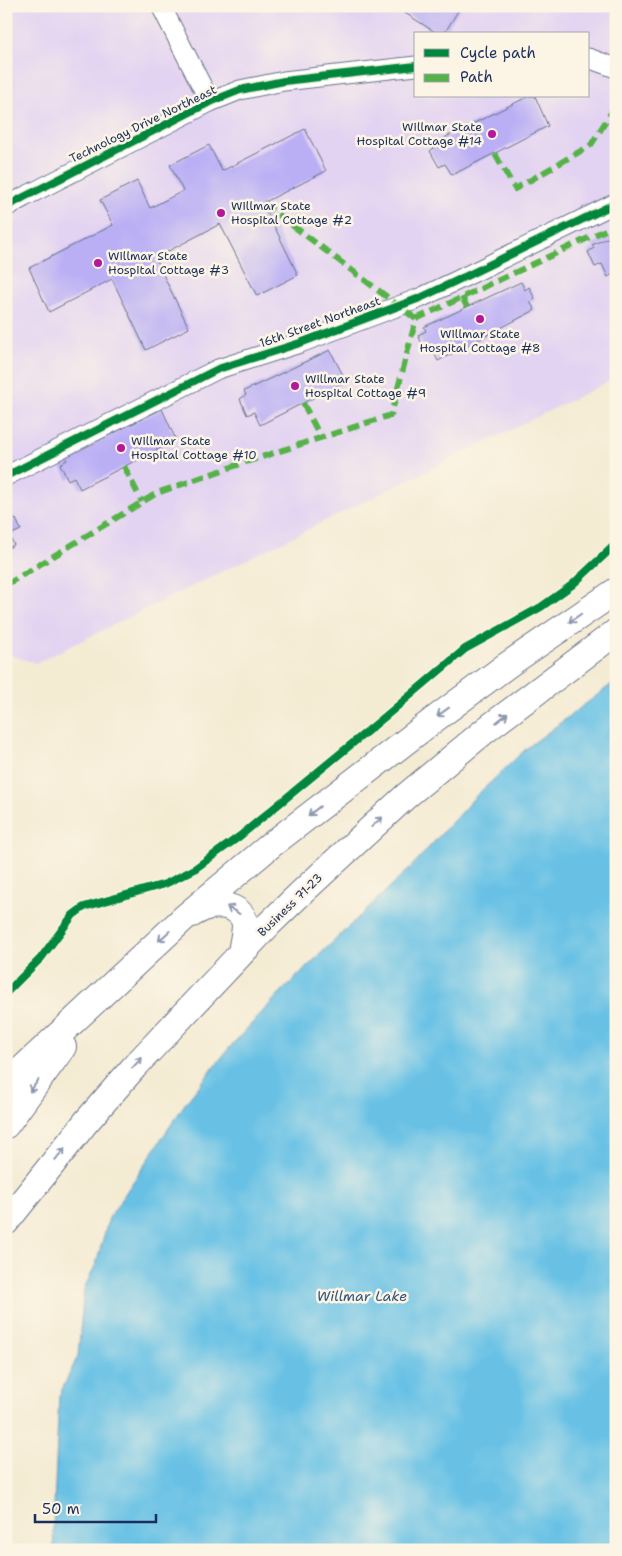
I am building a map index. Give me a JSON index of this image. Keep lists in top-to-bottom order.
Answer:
{
  "streets": {
    "highway": ["Business 71-23"],
    "street": ["Technology Drive Northeast", "16th Street Northeast"]
  },
  "water": ["Willmar Lake"],
  "places": [
    "Willmar State Hospital Cottage #14",
    "Willmar State Hospital Cottage #2",
    "Willmar State Hospital Cottage #3",
    "Willmar State Hospital Cottage #8",
    "Willmar State Hospital Cottage #9",
    "Willmar State Hospital Cottage #10"
  ],
  "legend": ["Cycle path", "Path"],
  "scale_bar": "50 m"
}
